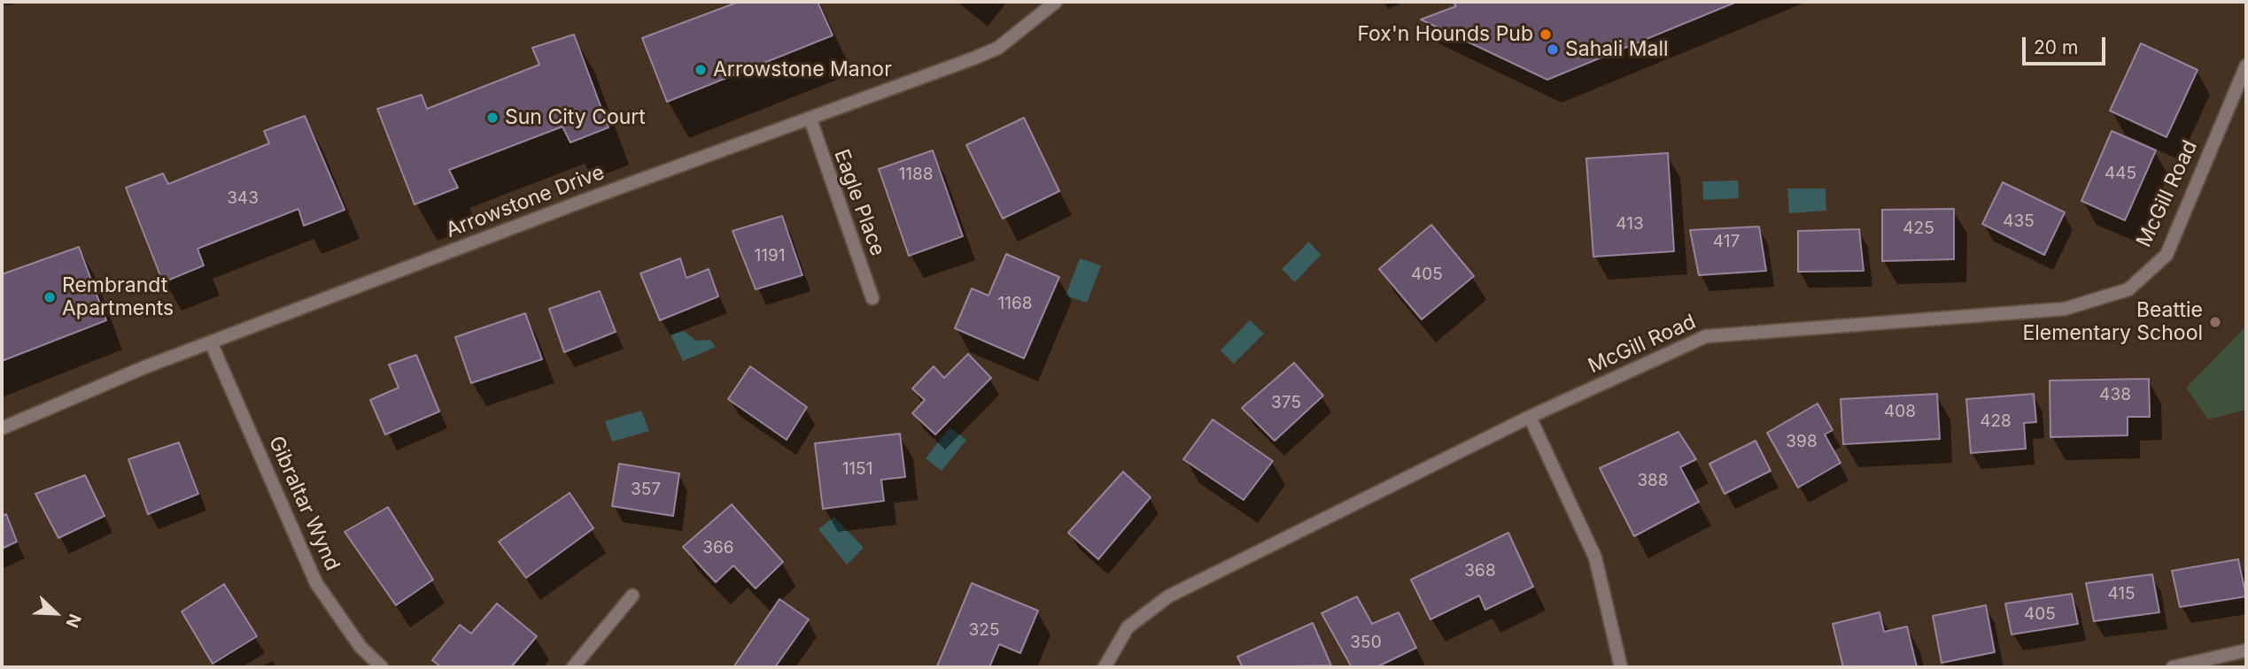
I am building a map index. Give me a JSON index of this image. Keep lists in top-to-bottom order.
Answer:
{
  "streets": {
    "street": [
      "McGill Road",
      "Arrowstone Drive",
      "Eagle Place",
      "Gibraltar Wynd"
    ]
  },
  "crossings": [
    ["Arrowstone Drive", "Eagle Place"],
    ["Arrowstone Drive", "Gibraltar Wynd"]
  ],
  "places": [
    "Fox'n Hounds Pub",
    "Sahali Mall",
    "Arrowstone Manor",
    "Sun City Court",
    "Rembrandt Apartments",
    "Beattie Elementary School"
  ],
  "house_numbers": [
    "445",
    "1188",
    "343",
    "435",
    "413",
    "425",
    "417",
    "1191",
    "405",
    "1168",
    "438",
    "375",
    "408",
    "428",
    "398",
    "1151",
    "388",
    "357",
    "366",
    "368",
    "415",
    "405",
    "325",
    "350"
  ],
  "scale_bar": "20 m",
  "north": "bottom right"
}
